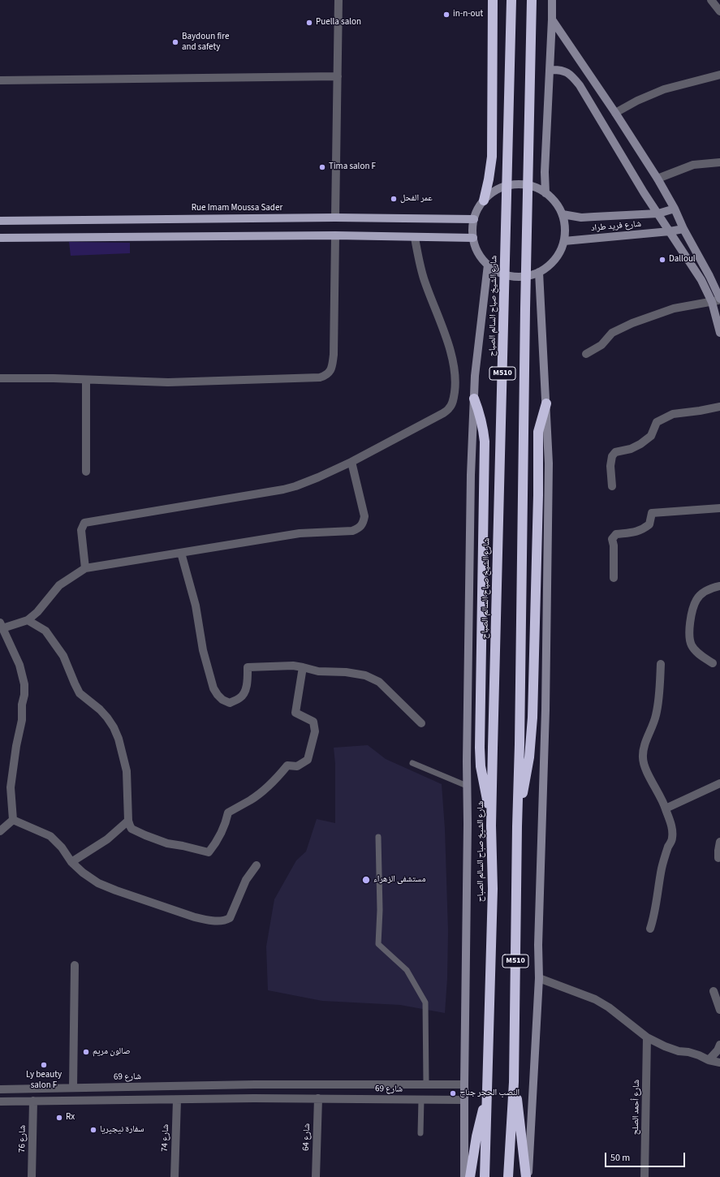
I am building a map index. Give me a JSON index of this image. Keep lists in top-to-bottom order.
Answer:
{
  "streets": {
    "highway": ["شارع الشيخ صباح السالم الصباح", "M510"],
    "main road": ["Rue Imam Moussa Sader"],
    "street": [
      "شارع فريد طراد",
      "شارع 69",
      "شارع أحمد الصلح",
      "شارع 64",
      "شارع 74",
      "شارع 76"
    ]
  },
  "crossings": [
    ["Rue Imam Moussa Sader", "شارع فريد طراد"],
    ["شارع 69", "شارع 64"],
    ["شارع 69", "شارع 74"],
    ["شارع 69", "شارع 76"]
  ],
  "places": [
    "in-n-out",
    "Puella salon",
    "Baydoun fire and safety",
    "Tima salon F",
    "عمر الفحل",
    "Dalloul",
    "مستشفى الزهراء",
    "صالون مريم",
    "Ly beauty salon F",
    "النصب الحجر جناح",
    "Rx",
    "سفارة نيجيريا"
  ],
  "scale_bar": "50 m"
}
